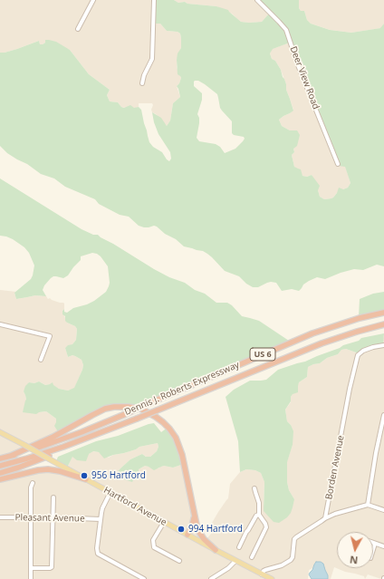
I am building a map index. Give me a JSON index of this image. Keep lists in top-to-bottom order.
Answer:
{
  "streets": {
    "highway": ["US 6", "Dennis J. Roberts Expressway"],
    "main road": ["Hartford Avenue"],
    "street": ["Deer View Road", "Borden Avenue", "Pleasant Avenue"]
  },
  "places": ["956 Hartford", "994 Hartford"],
  "north": "bottom"
}
